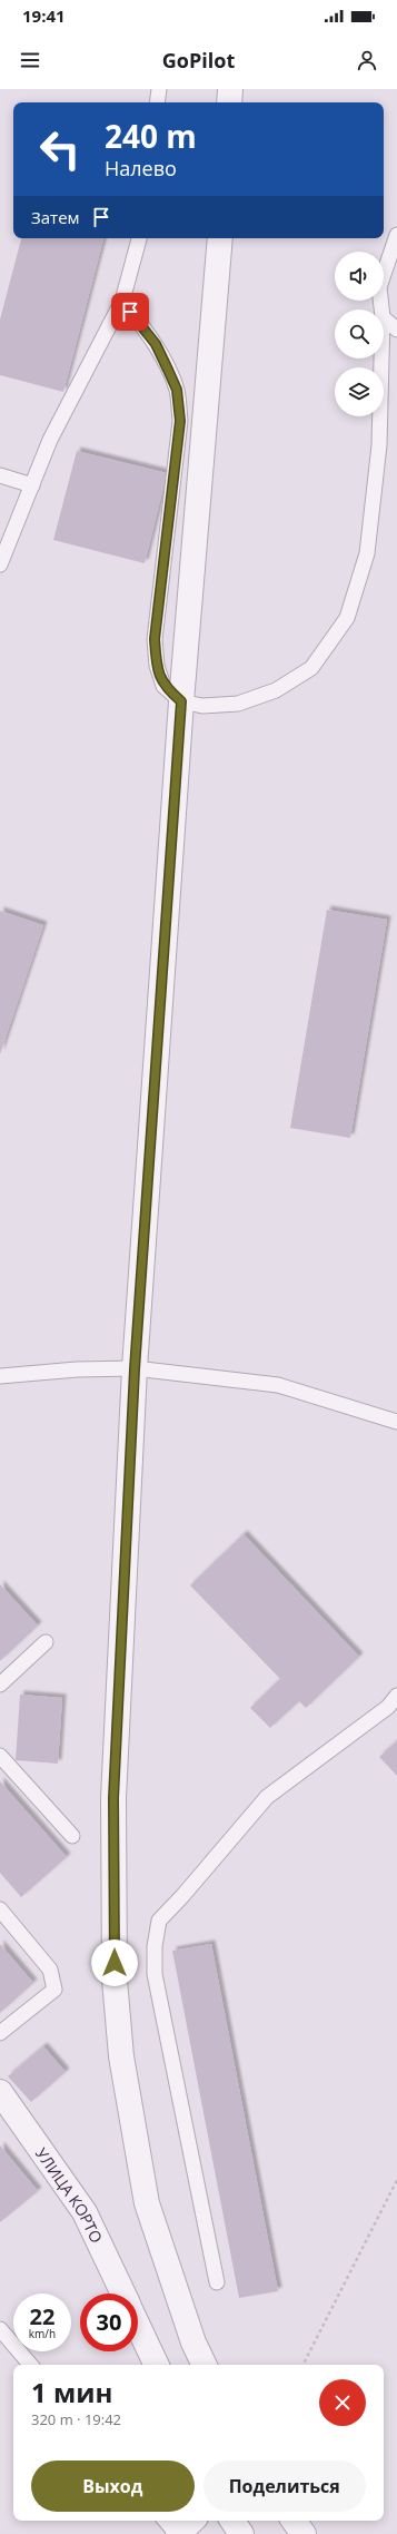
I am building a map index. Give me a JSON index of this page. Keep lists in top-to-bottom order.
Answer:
{
  "streets": {
    "street": ["УЛИЦА КОРТО"]
  },
  "page": {
    "status": "19:41",
    "header": "GoPilot",
    "turn": ["240 m", "Налево"],
    "then": "Затем",
    "speed": "22 km/h",
    "limit": "30",
    "heading": ["1 мин", "320 m · 19:42"],
    "buttons": ["Выход", "Поделиться"]
  }
}
